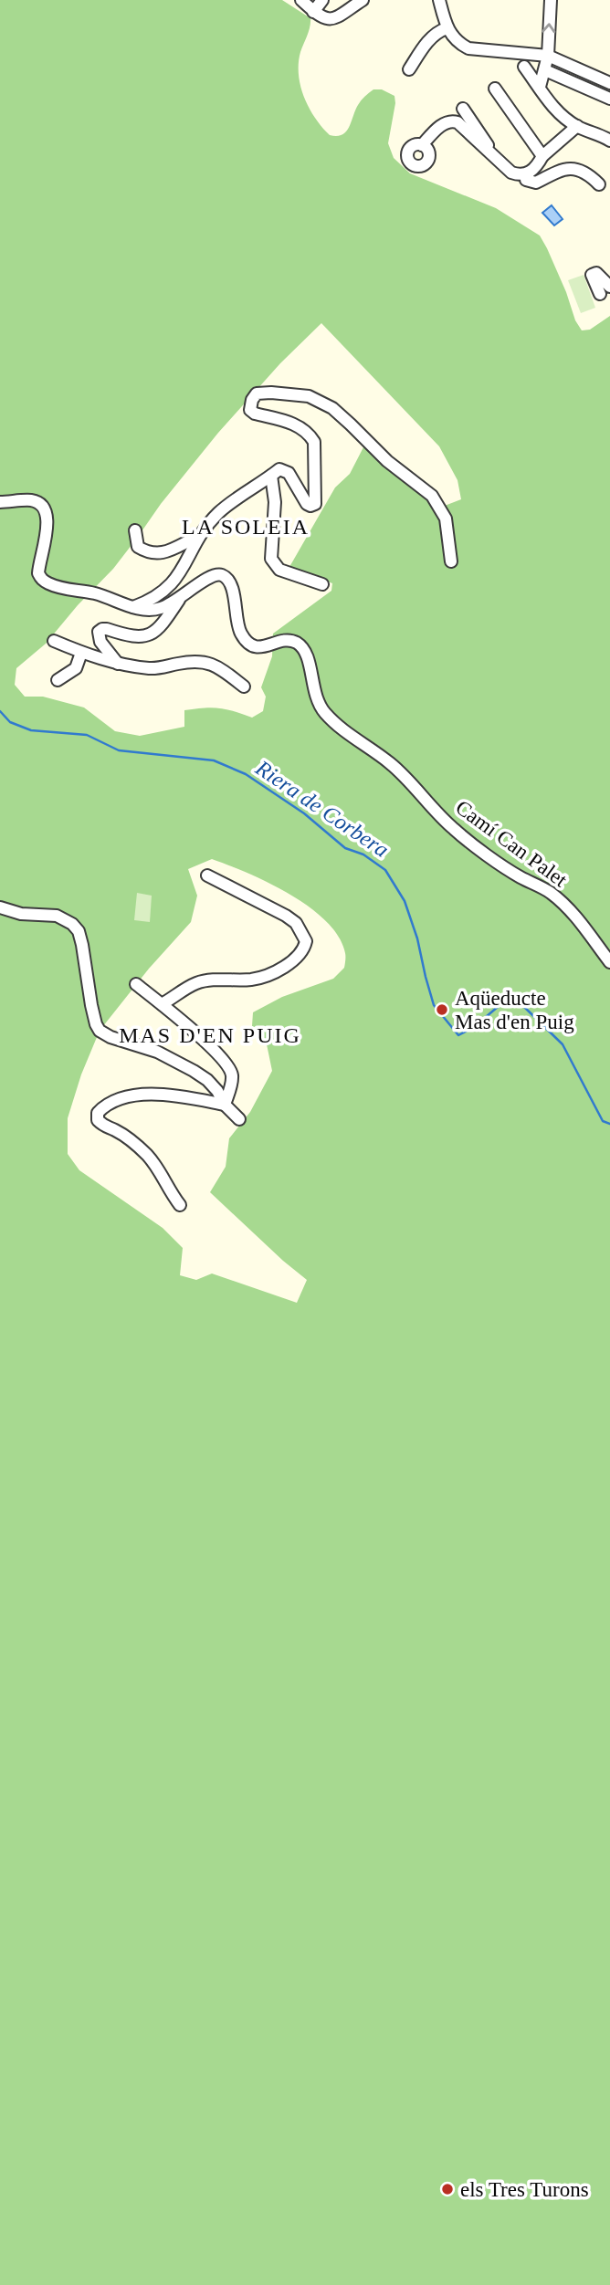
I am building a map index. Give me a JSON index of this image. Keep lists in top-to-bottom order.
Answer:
{
  "streets": {
    "street": ["Camí Can Palet"]
  },
  "districts": ["LA SOLEIA", "MAS D'EN PUIG"],
  "water": ["Riera de Corbera"],
  "places": ["Aqüeducte Mas d'en Puig", "els Tres Turons"]
}
